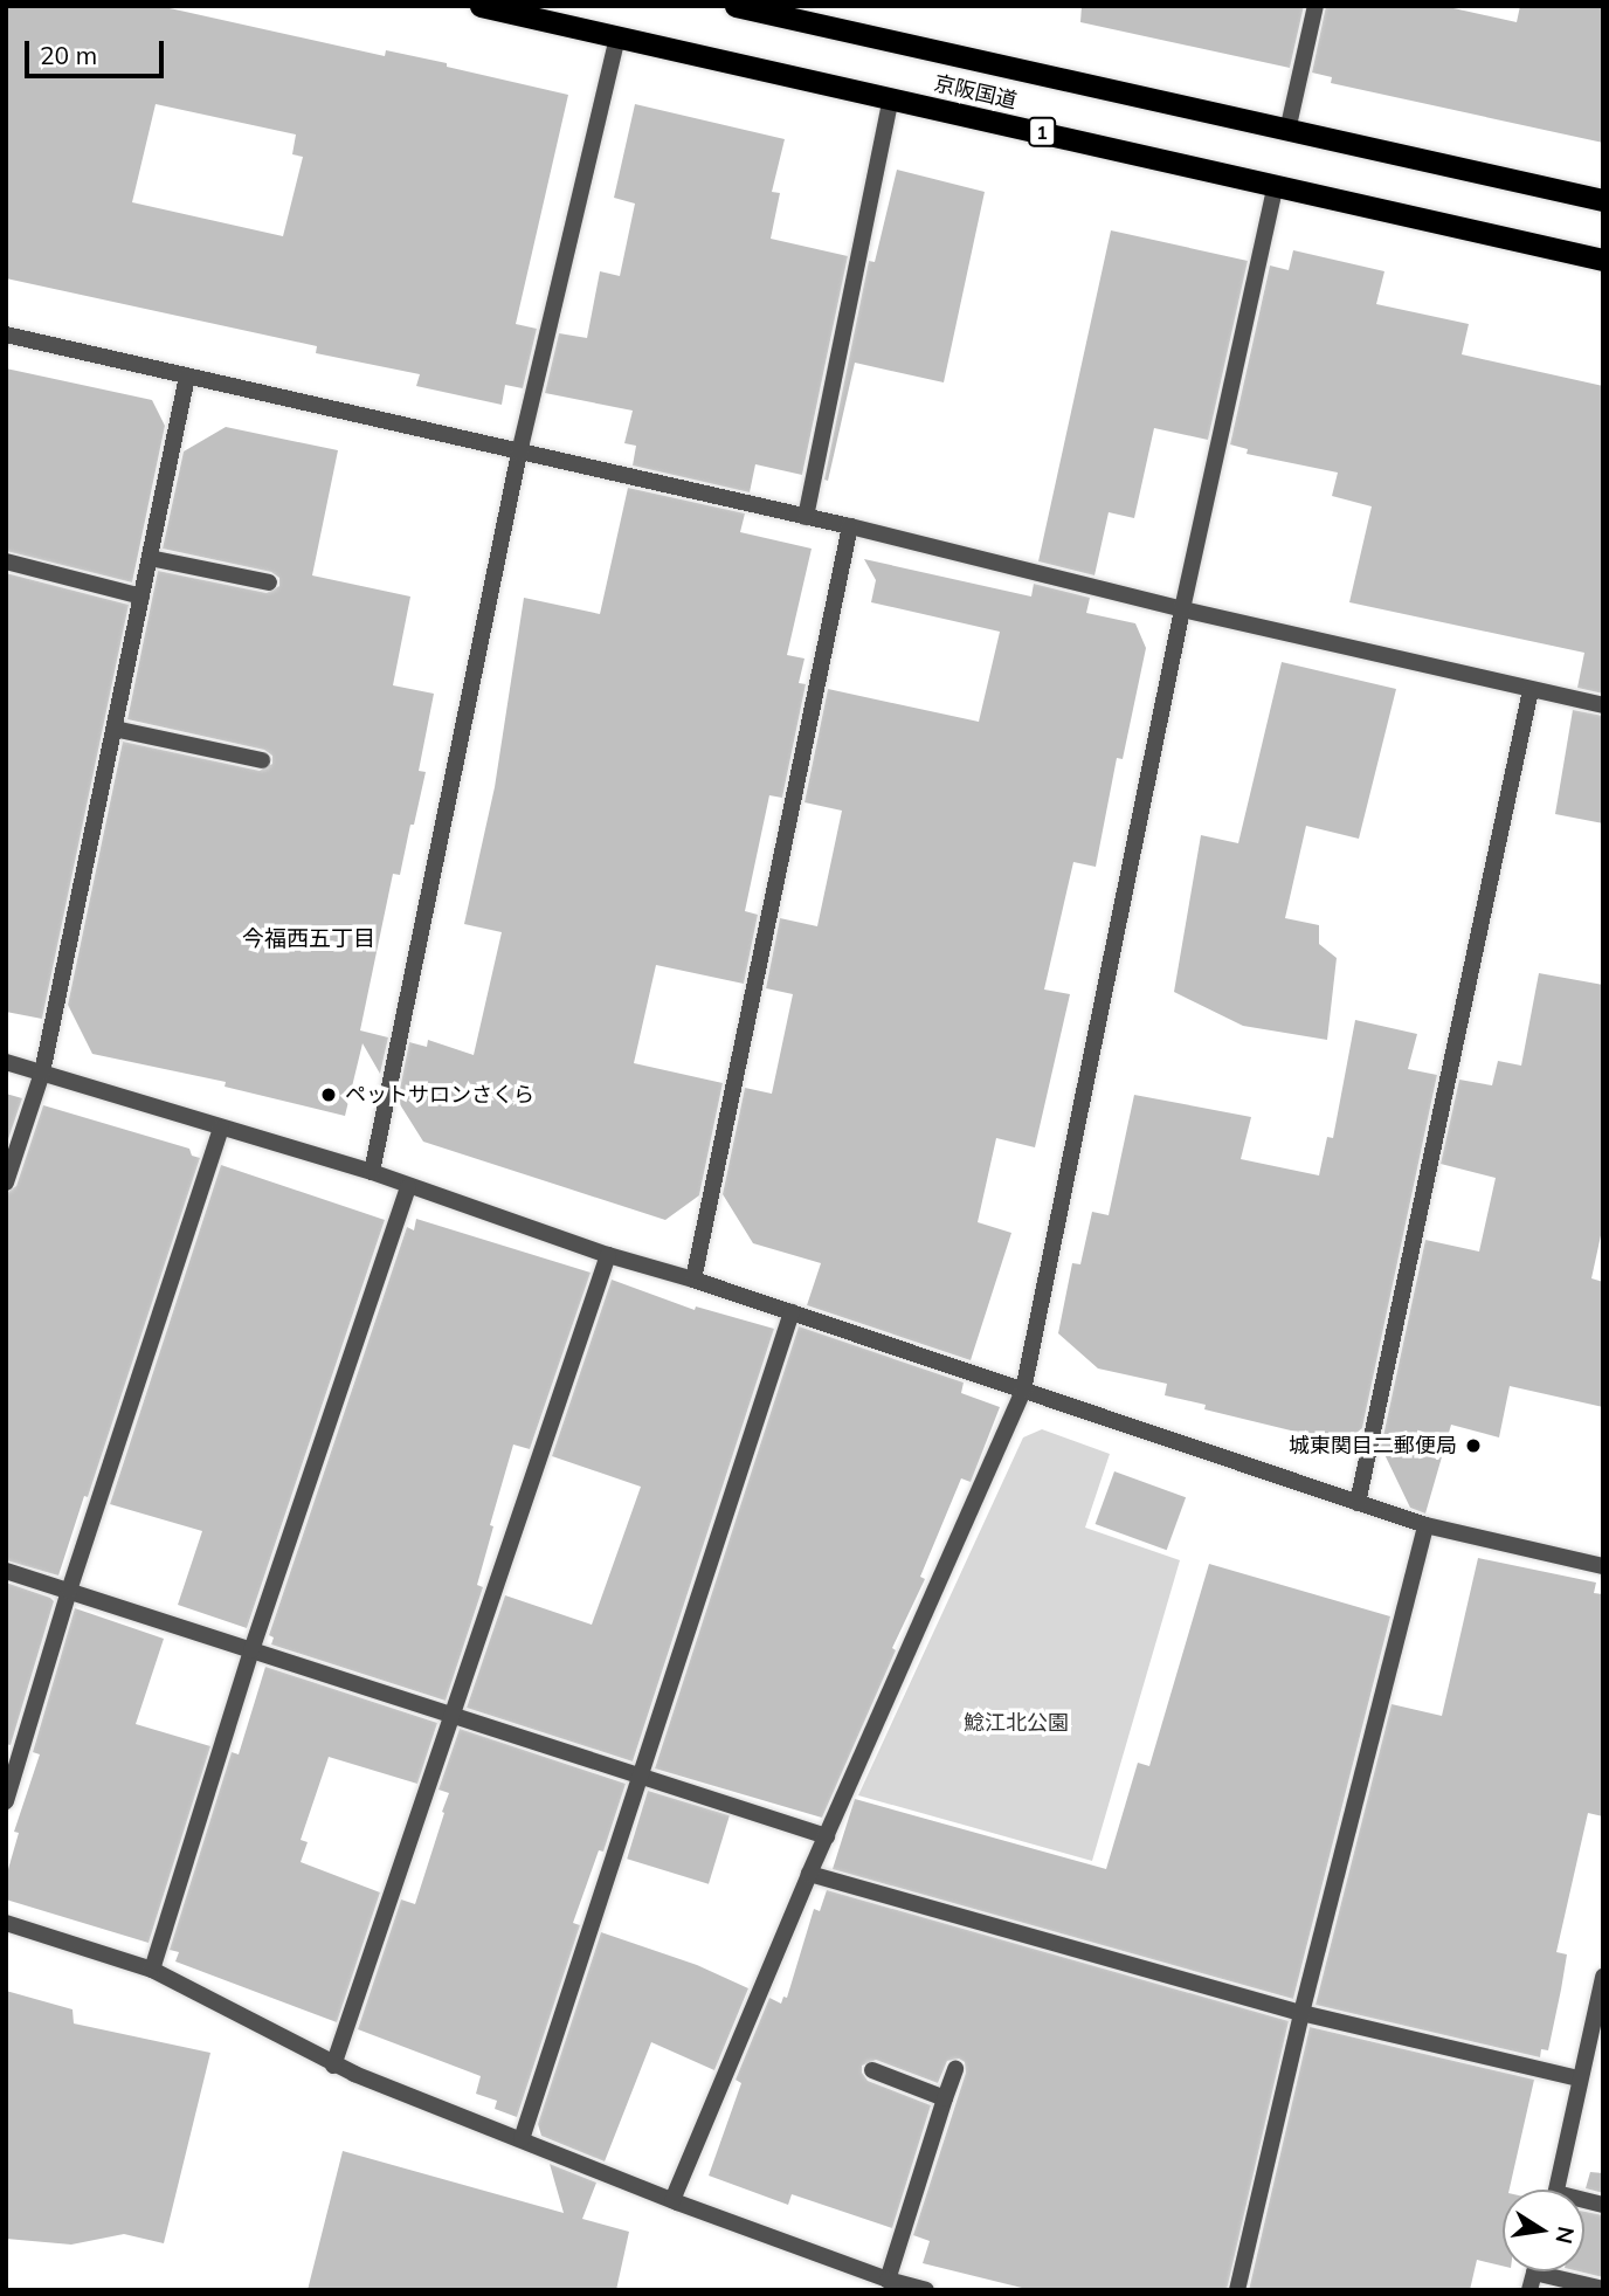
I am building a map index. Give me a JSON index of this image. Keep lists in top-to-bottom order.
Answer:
{
  "streets": {
    "highway": ["京阪国道", "1"]
  },
  "districts": ["今福西五丁目"],
  "parks": ["鯰江北公園"],
  "places": ["ペットサロンさくら", "城東関目二郵便局"],
  "scale_bar": "20 m",
  "north": "right"
}
